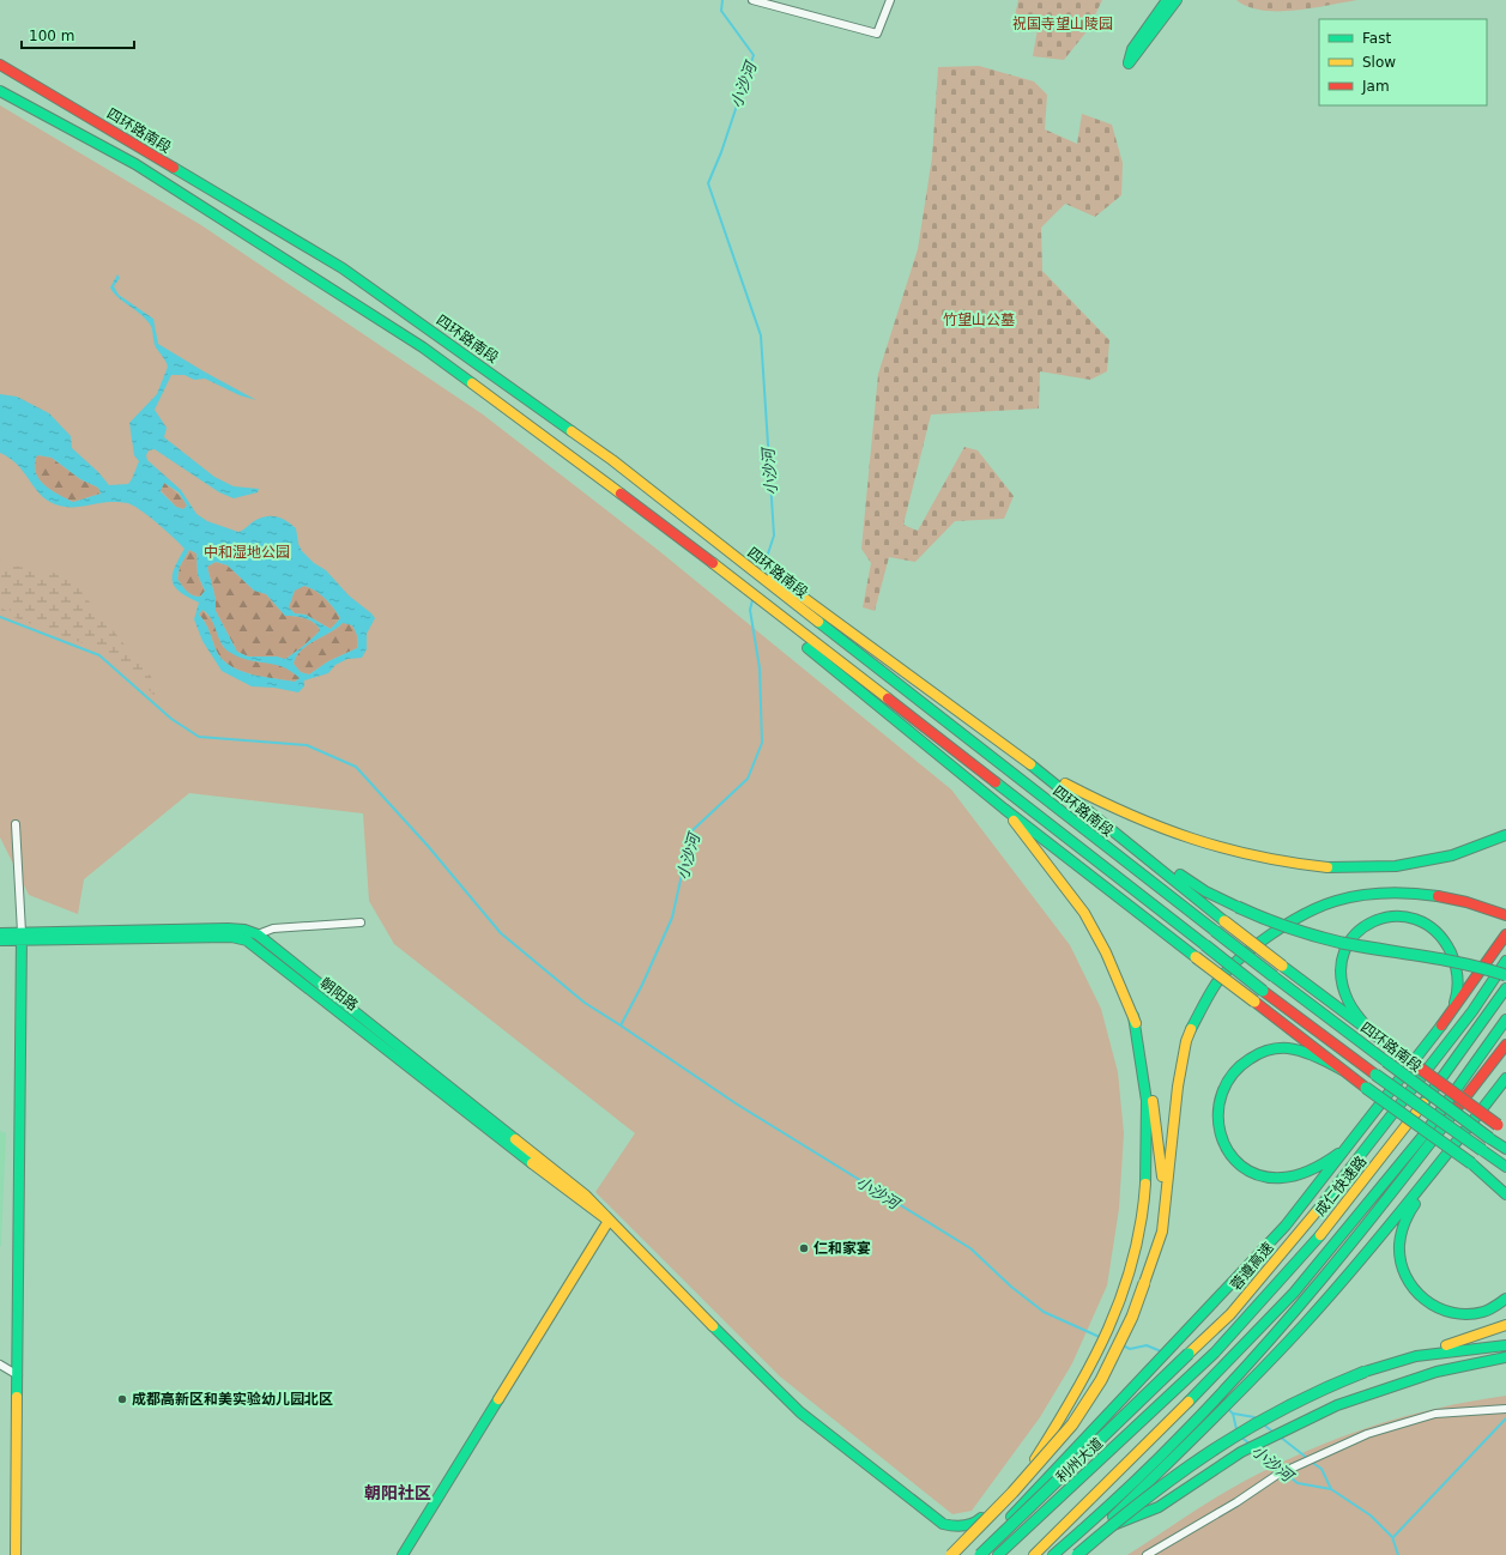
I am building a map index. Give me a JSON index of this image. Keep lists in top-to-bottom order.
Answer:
{
  "streets": {
    "main road": [
      "四环路南段",
      "朝阳路",
      "成仁快速路",
      "蓉遵高速",
      "利州大道"
    ]
  },
  "crossings": [
    ["成仁快速路", "利州大道"]
  ],
  "districts": ["朝阳社区"],
  "water": ["小沙河"],
  "parks": ["祝国寺望山陵园", "竹望山公墓", "中和湿地公园"],
  "places": ["仁和家宴", "成都高新区和美实验幼儿园北区"],
  "legend": ["Fast", "Slow", "Jam"],
  "scale_bar": "100 m"
}
